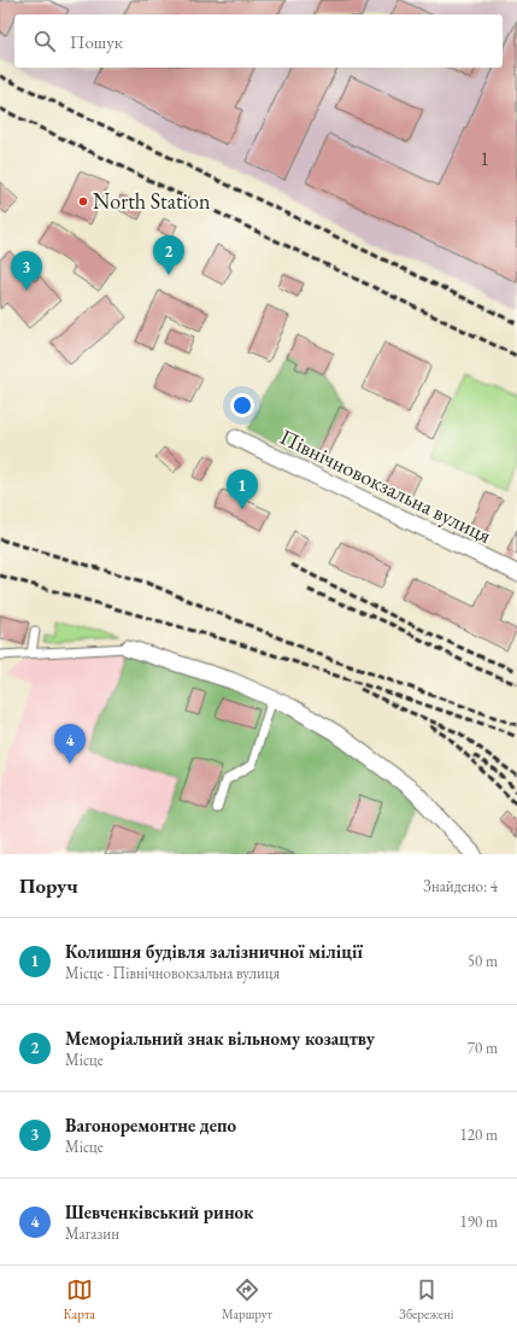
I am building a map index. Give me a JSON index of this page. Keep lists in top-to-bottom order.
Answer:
{
  "streets": {
    "street": ["Північновокзальна вулиця"]
  },
  "places": ["North Station"],
  "house_numbers": ["1"],
  "page": {
    "search": "Пошук",
    "pins": [
      "2",
      "3",
      "1",
      "4"
    ],
    "heading": ["Поруч", "Знайдено: 4"],
    "list": [
      {
        "mark": "1",
        "name": "Колишня будівля залізничної міліції",
        "note": "Місце · Північновокзальна вулиця",
        "value": "50 m"
      },
      {
        "mark": "2",
        "name": "Меморіальний знак вільному козацтву",
        "note": "Місце",
        "value": "70 m"
      },
      {
        "mark": "3",
        "name": "Вагоноремонтне депо",
        "note": "Місце",
        "value": "120 m"
      },
      {
        "mark": "4",
        "name": "Шевченківський ринок",
        "note": "Магазин",
        "value": "190 m"
      }
    ],
    "nav": ["Карта", "Маршрут", "Збережені"]
  }
}
